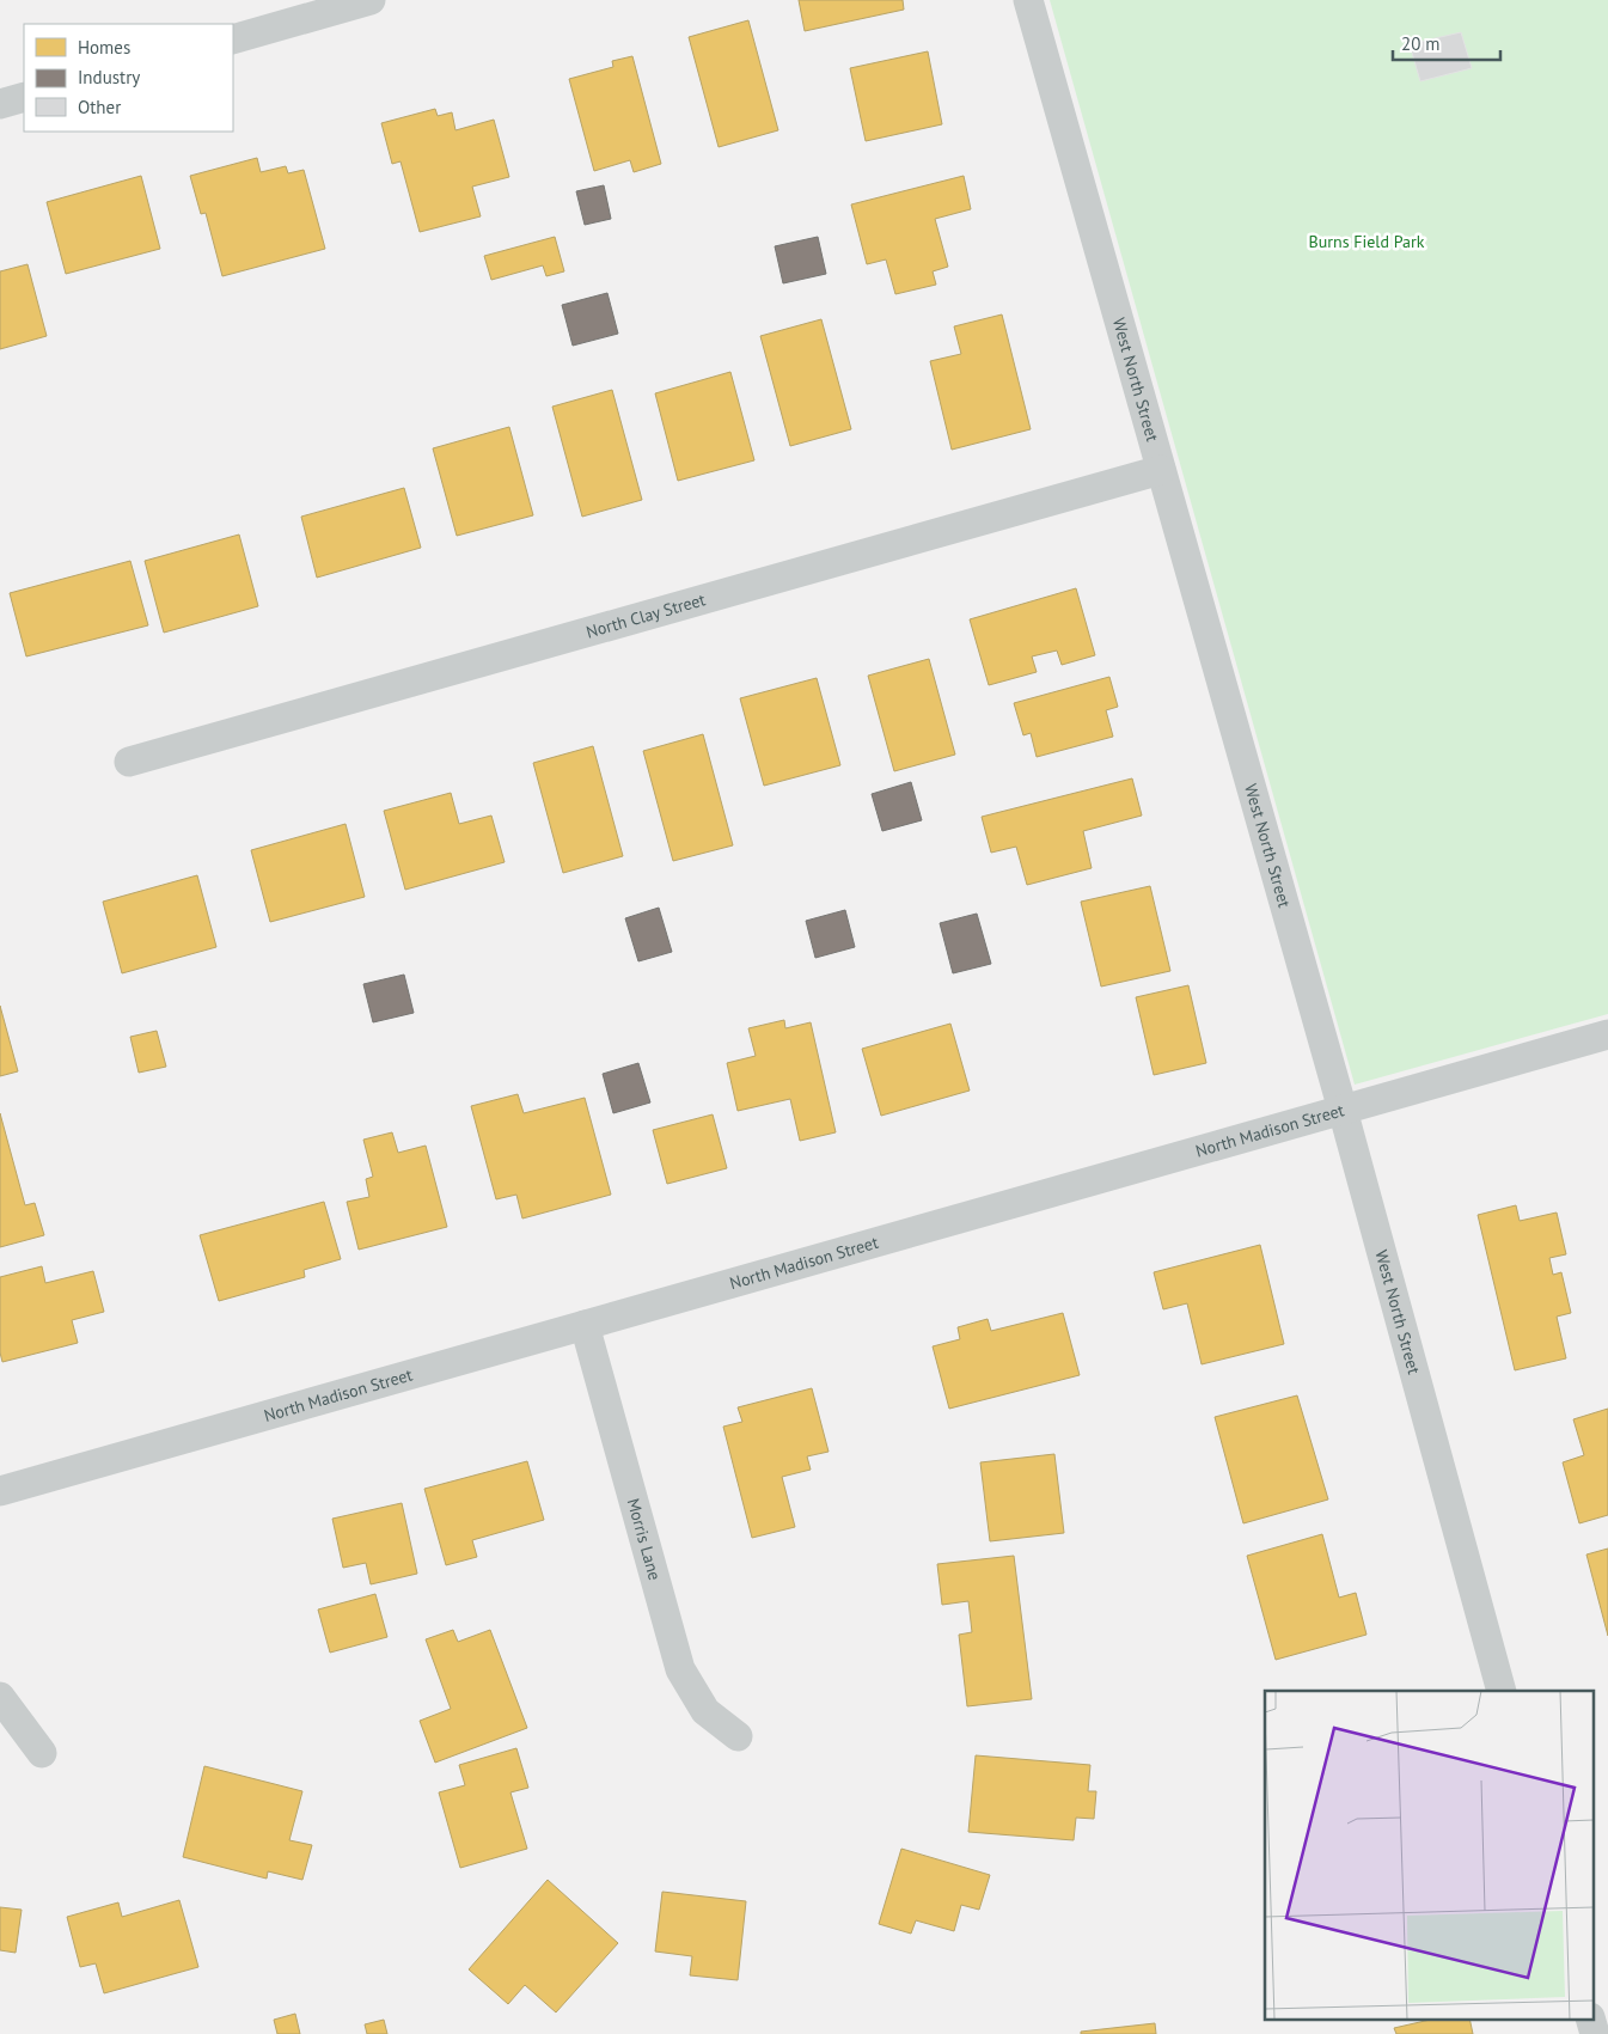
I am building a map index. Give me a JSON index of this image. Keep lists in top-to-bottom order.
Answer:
{
  "streets": {
    "street": [
      "West North Street",
      "North Clay Street",
      "North Madison Street",
      "Morris Lane"
    ]
  },
  "crossings": [
    ["West North Street", "North Clay Street"],
    ["West North Street", "North Madison Street"],
    ["North Madison Street", "Morris Lane"]
  ],
  "parks": ["Burns Field Park"],
  "legend": ["Homes", "Industry", "Other"],
  "scale_bar": "20 m"
}
